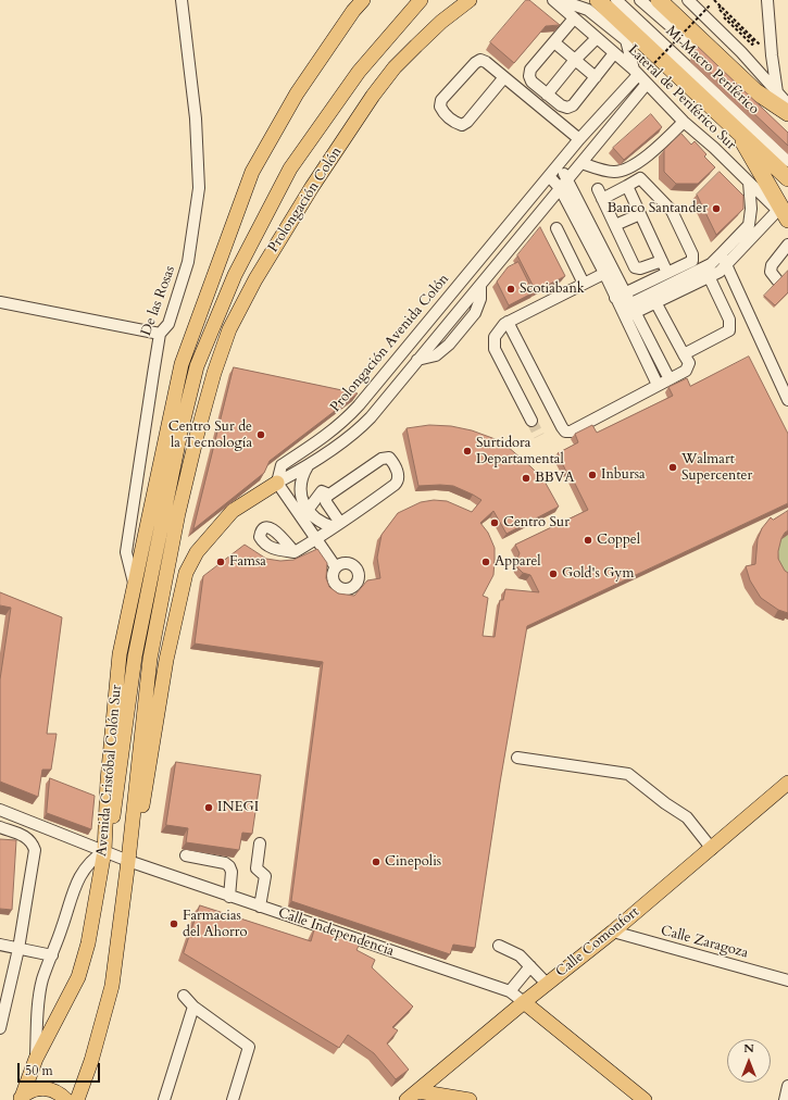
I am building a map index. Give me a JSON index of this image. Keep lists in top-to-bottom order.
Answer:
{
  "streets": {
    "main road": [
      "Prolongación Colón",
      "Avenida Cristóbal Colón Sur",
      "Calle Independencia",
      "Calle Comonfort"
    ],
    "street": [
      "Mi Macro Periférico",
      "Lateral de Periférico Sur",
      "De las Rosas",
      "Prolongación Avenida Colón",
      "Calle Zaragoza"
    ]
  },
  "crossings": [
    ["Lateral de Periférico Sur", "Prolongación Avenida Colón"],
    ["Prolongación Colón", "Avenida Cristóbal Colón Sur"],
    ["De las Rosas", "Avenida Cristóbal Colón Sur"],
    ["Avenida Cristóbal Colón Sur", "Calle Independencia"],
    ["Calle Independencia", "Calle Comonfort"],
    ["Calle Comonfort", "Calle Zaragoza"]
  ],
  "places": [
    "Banco Santander",
    "Scotiabank",
    "Centro Sur de la Tecnología",
    "Surtidora Departamental",
    "Walmart Supercenter",
    "Inbursa",
    "BBVA",
    "Centro Sur",
    "Coppel",
    "Famsa",
    "Apparel",
    "Gold's Gym",
    "INEGI",
    "Cinepolis",
    "Farmacias del Ahorro"
  ],
  "scale_bar": "50 m",
  "north": "top"
}
